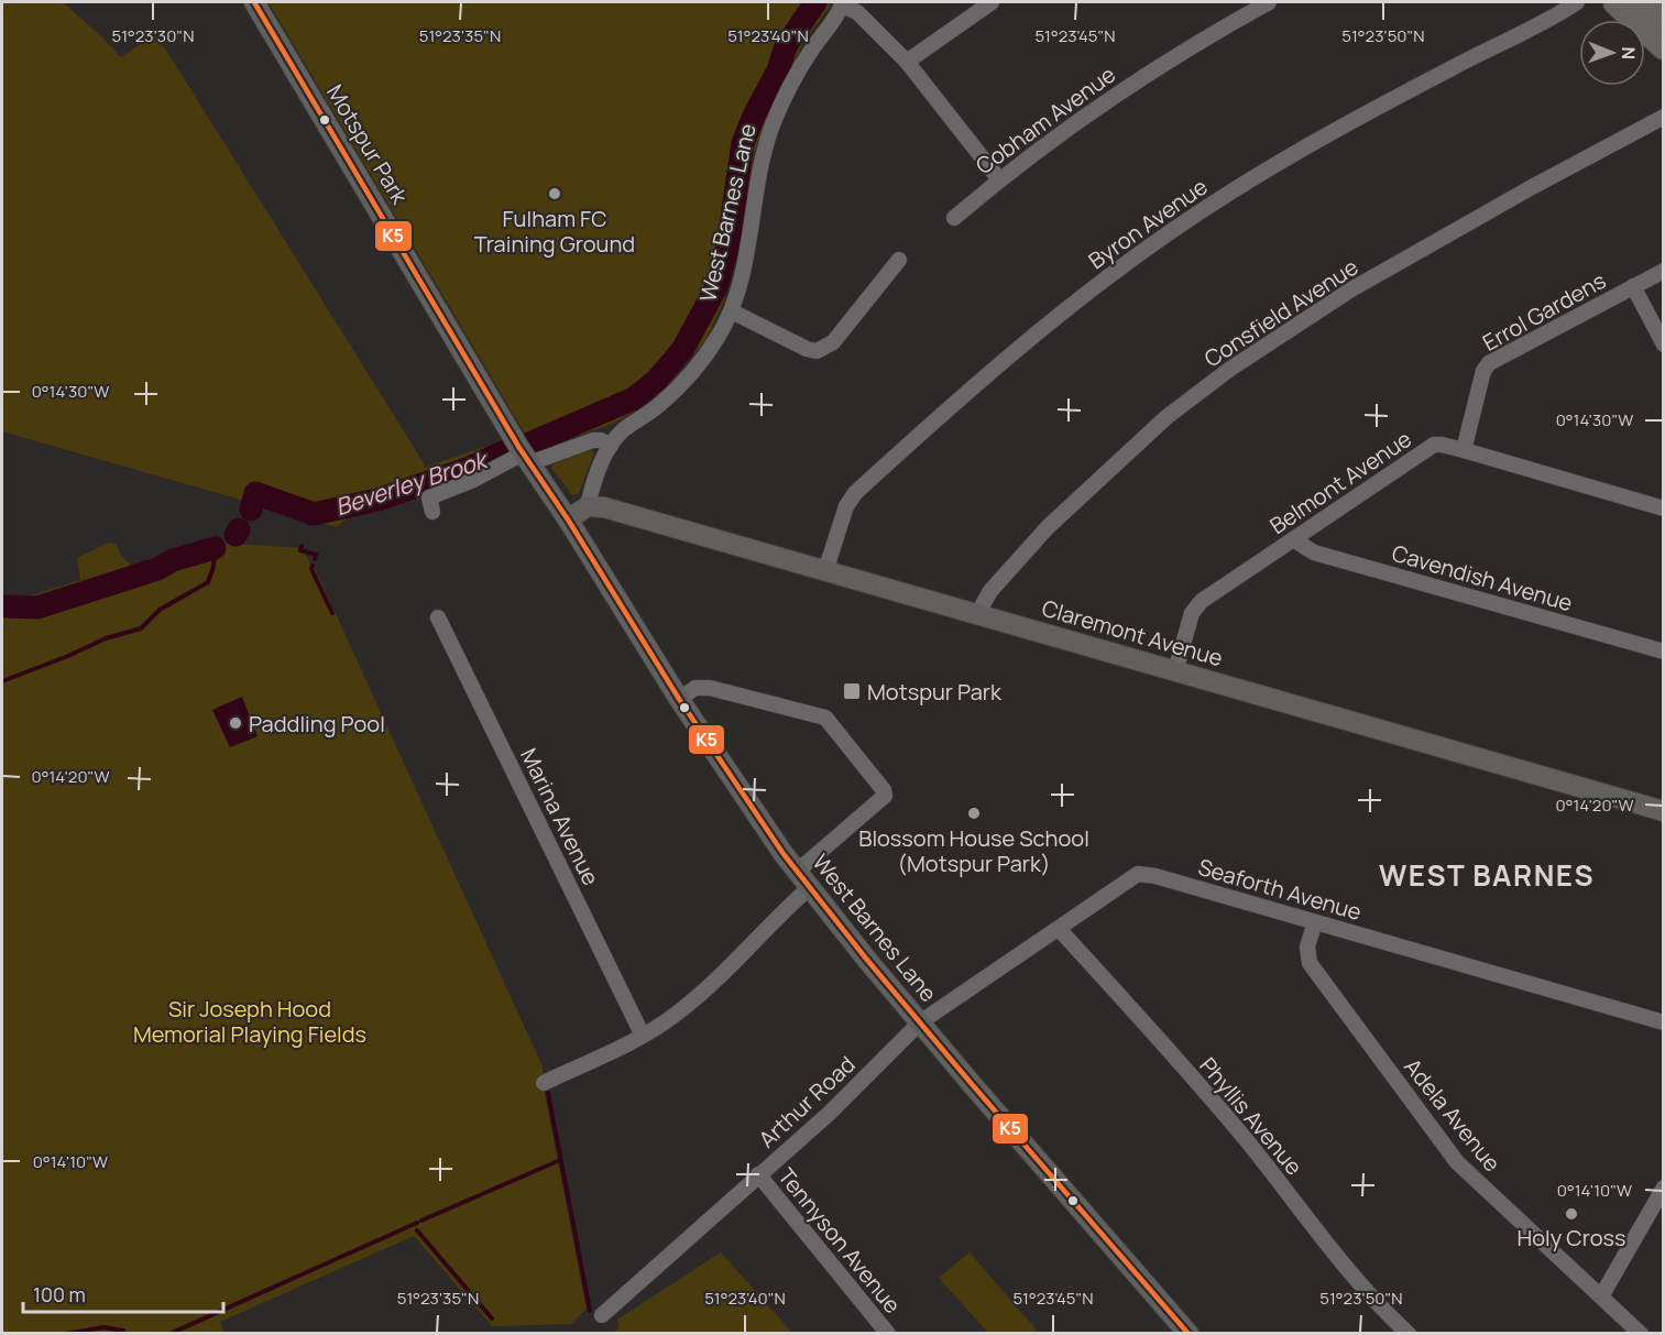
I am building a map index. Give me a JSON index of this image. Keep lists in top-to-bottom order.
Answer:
{
  "streets": {
    "street": [
      "Cobham Avenue",
      "Motspur Park",
      "West Barnes Lane",
      "Byron Avenue",
      "Errol Gardens",
      "Consfield Avenue",
      "Belmont Avenue",
      "Cavendish Avenue",
      "Claremont Avenue",
      "Marina Avenue",
      "Seaforth Avenue",
      "Arthur Road",
      "Adela Avenue",
      "Phyllis Avenue",
      "Tennyson Avenue"
    ]
  },
  "crossings": [
    ["Motspur Park", "West Barnes Lane"],
    ["West Barnes Lane", "Claremont Avenue"],
    ["West Barnes Lane", "Seaforth Avenue"],
    ["West Barnes Lane", "Arthur Road"],
    ["Byron Avenue", "Claremont Avenue"],
    ["Errol Gardens", "Belmont Avenue"],
    ["Consfield Avenue", "Claremont Avenue"],
    ["Belmont Avenue", "Cavendish Avenue"],
    ["Belmont Avenue", "Claremont Avenue"],
    ["Seaforth Avenue", "Arthur Road"],
    ["Seaforth Avenue", "Adela Avenue"],
    ["Seaforth Avenue", "Phyllis Avenue"],
    ["Arthur Road", "Tennyson Avenue"]
  ],
  "districts": ["WEST BARNES"],
  "water": ["Beverley Brook"],
  "parks": ["Sir Joseph Hood Memorial Playing Fields"],
  "places": {
    "other": [
      "Fulham FC Training Ground",
      "Paddling Pool",
      "Blossom House School (Motspur Park)",
      "Holy Cross"
    ],
    "transit": ["Motspur Park"]
  },
  "lines": ["transit line K5"],
  "scale_bar": "100 m",
  "north": "right",
  "coordinates": [
    "51°23'30\"N",
    "51°23'35\"N",
    "51°23'40\"N",
    "51°23'45\"N",
    "51°23'50\"N",
    "0°14'30\"W",
    "0°14'20\"W",
    "0°14'10\"W"
  ]
}
